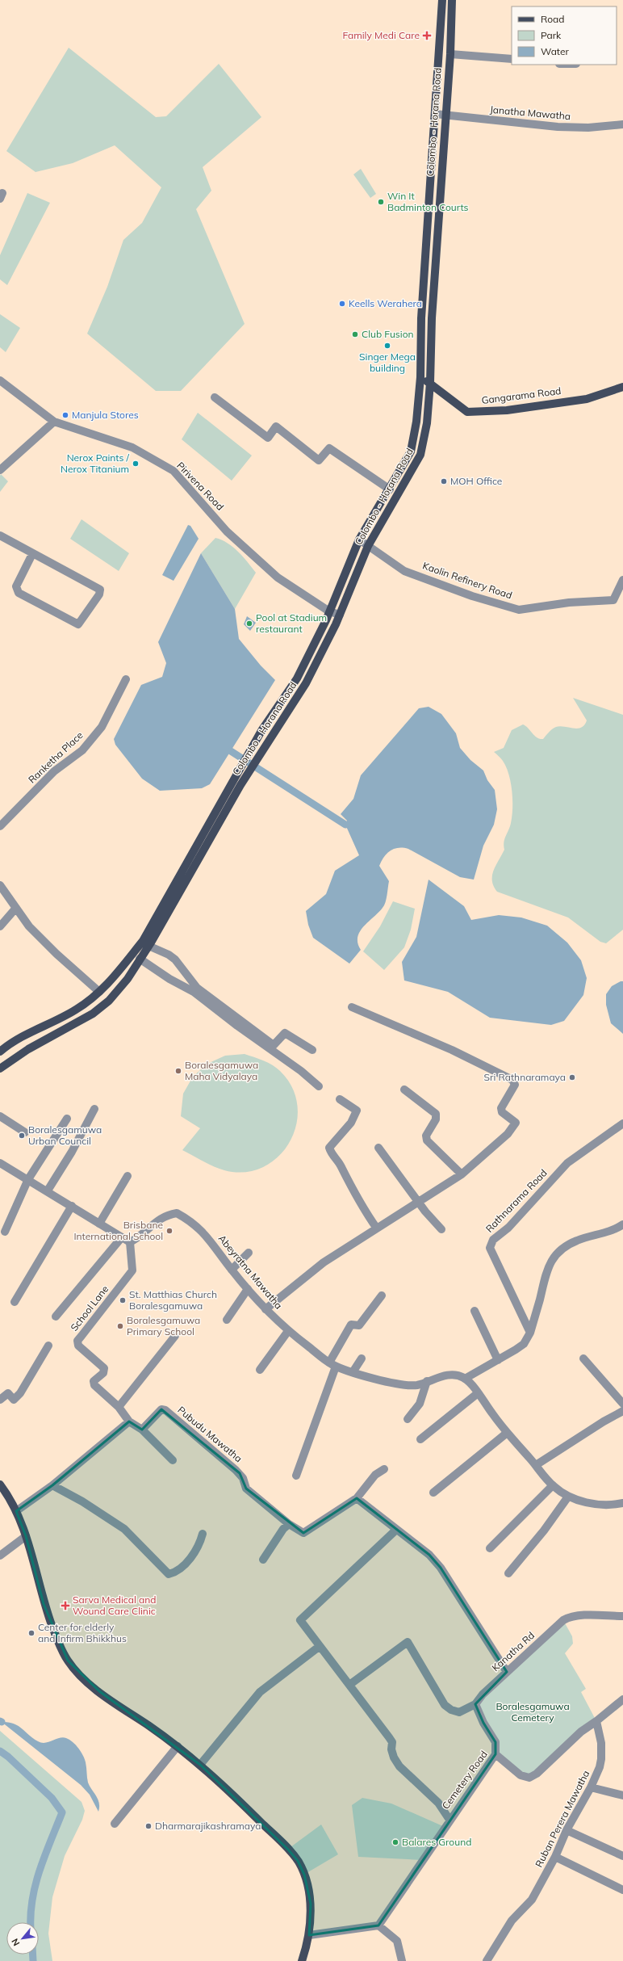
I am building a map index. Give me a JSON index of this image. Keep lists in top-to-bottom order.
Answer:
{
  "streets": {
    "main road": ["Colombo - Horana Road", "Gangarama Road"],
    "street": [
      "Janatha Mawatha",
      "Pirivena Road",
      "Kaolin Refinery Road",
      "Ranketha Place",
      "Rathnarama Road",
      "Abeyratna Mawatha",
      "School Lane",
      "Pubudu Mawatha",
      "Kanatha Rd",
      "Cemetery Road",
      "Ruban Perera Mawatha"
    ]
  },
  "crossings": [
    ["Janatha Mawatha", "Colombo - Horana Road"],
    ["Colombo - Horana Road", "Gangarama Road"],
    ["Colombo - Horana Road", "Pirivena Road"],
    ["Colombo - Horana Road", "Kaolin Refinery Road"],
    ["Abeyratna Mawatha", "School Lane"],
    ["School Lane", "Pubudu Mawatha"],
    ["Cemetery Road", "Ruban Perera Mawatha"]
  ],
  "parks": ["Boralesgamuwa Cemetery"],
  "places": {
    "health": ["Family Medi Care", "Sarva Medical and Wound Care Clinic"],
    "other": [
      "Win It Badminton Courts",
      "Keells Werahera",
      "Club Fusion",
      "Singer Mega building",
      "Manjula Stores",
      "Nerox Paints / Nerox Titanium",
      "MOH Office",
      "Pool at Stadium restaurant",
      "Boralesgamuwa Maha Vidyalaya",
      "Sri Rathnaramaya",
      "Boralesgamuwa Urban Council",
      "Brisbane International School",
      "St. Matthias Church Boralesgamuwa",
      "Boralesgamuwa Primary School",
      "Center for elderly and Infirm Bhikkhus",
      "Dharmarajikashramaya",
      "Balares Ground"
    ]
  },
  "legend": ["Road", "Park", "Water"],
  "north": "bottom left"
}
